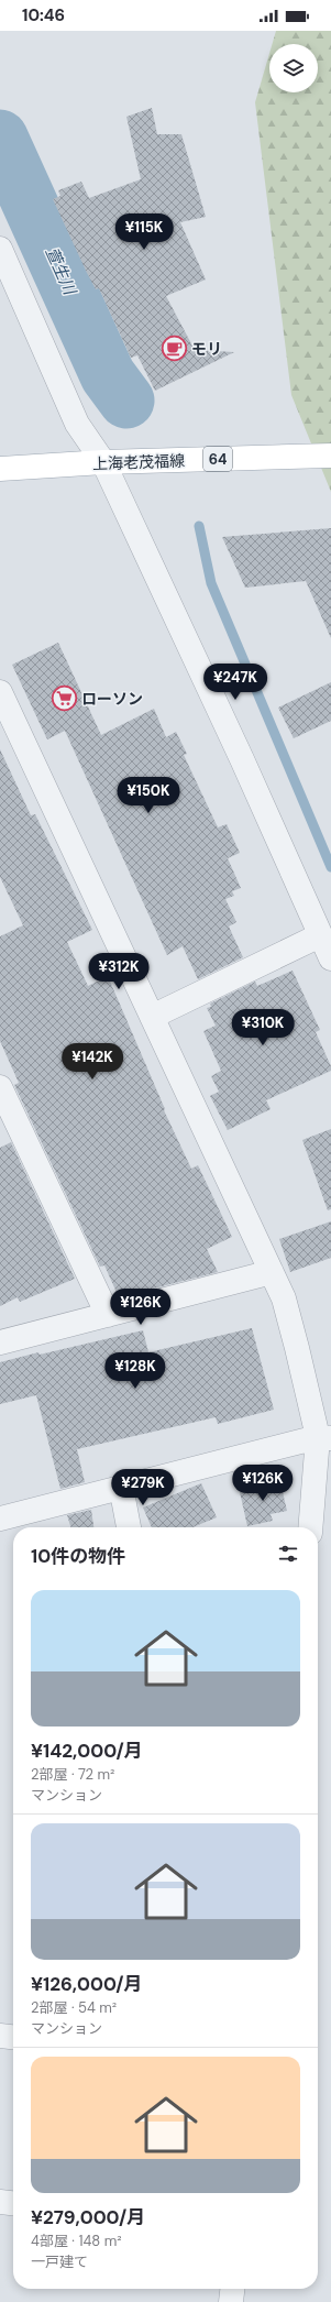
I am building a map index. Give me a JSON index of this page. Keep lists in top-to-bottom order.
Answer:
{
  "streets": {
    "main road": ["64", "上海老茂福線"]
  },
  "water": ["萱生川"],
  "places": {
    "cafe": ["モリ"],
    "supermarket": ["ローソン"]
  },
  "page": {
    "status": "10:46",
    "price": [
      "¥115K",
      "¥247K",
      "¥150K",
      "¥312K",
      "¥310K",
      "¥142K",
      "¥126K",
      "¥128K",
      "¥126K",
      "¥279K"
    ],
    "heading": "10件の物件",
    "list": [
      {
        "name": "¥142,000/月",
        "note": "2部屋 · 72 m² · マンション"
      },
      {
        "name": "¥126,000/月",
        "note": "2部屋 · 54 m² · マンション"
      },
      {
        "name": "¥279,000/月",
        "note": "4部屋 · 148 m² · 一戸建て"
      }
    ]
  }
}
